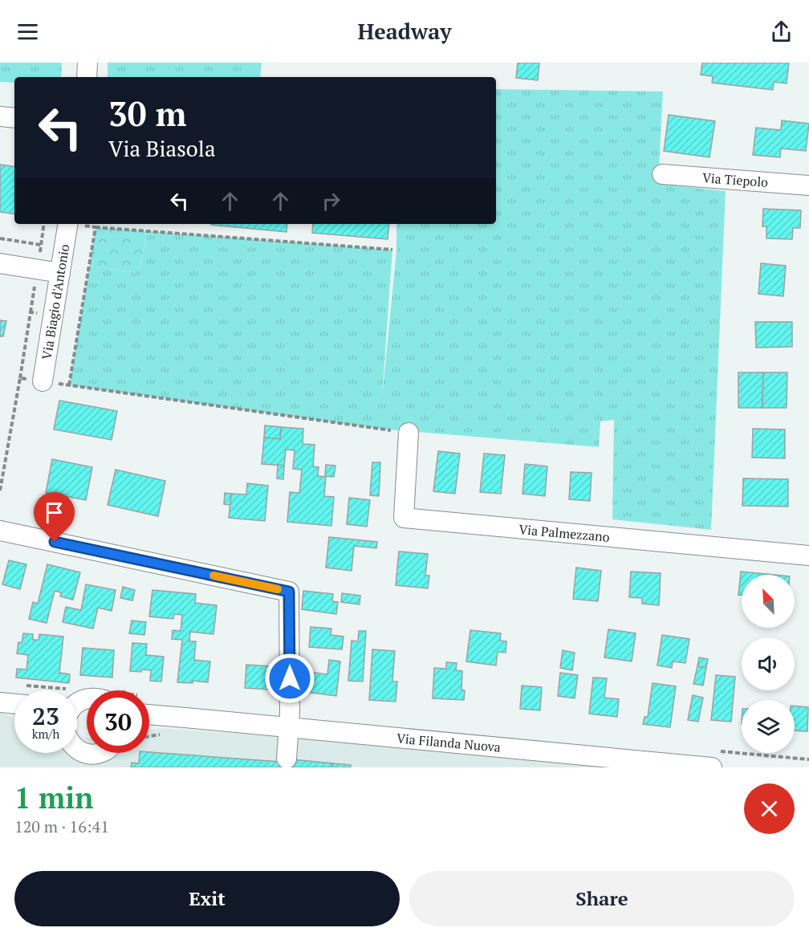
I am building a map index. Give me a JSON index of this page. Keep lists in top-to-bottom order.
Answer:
{
  "streets": {
    "street": [
      "Via Tiepolo",
      "Via Biagio d'Antonio",
      "Via Palmezzano",
      "Via Filanda Nuova"
    ]
  },
  "north": "top left",
  "page": {
    "header": "Headway",
    "turn": ["30 m", "Via Biasola"],
    "speed": "23 km/h",
    "limit": "30",
    "heading": ["1 min", "120 m · 16:41"],
    "buttons": ["Exit", "Share"]
  }
}
